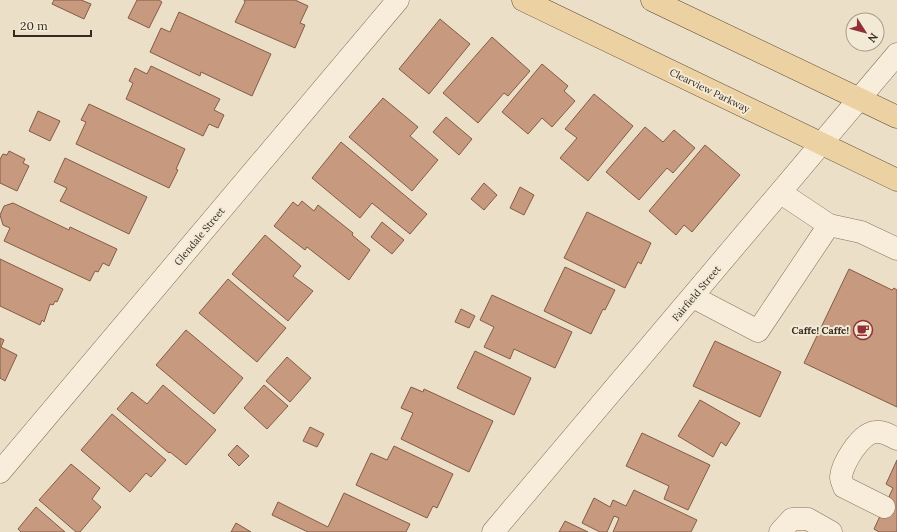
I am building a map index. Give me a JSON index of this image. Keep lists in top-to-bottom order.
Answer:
{
  "streets": {
    "main road": ["Clearview Parkway"],
    "street": ["Glendale Street", "Fairfield Street"]
  },
  "crossings": [
    ["Clearview Parkway", "Fairfield Street"]
  ],
  "places": {
    "cafe": ["Caffe! Caffe!"]
  },
  "scale_bar": "20 m",
  "north": "bottom right"
}
